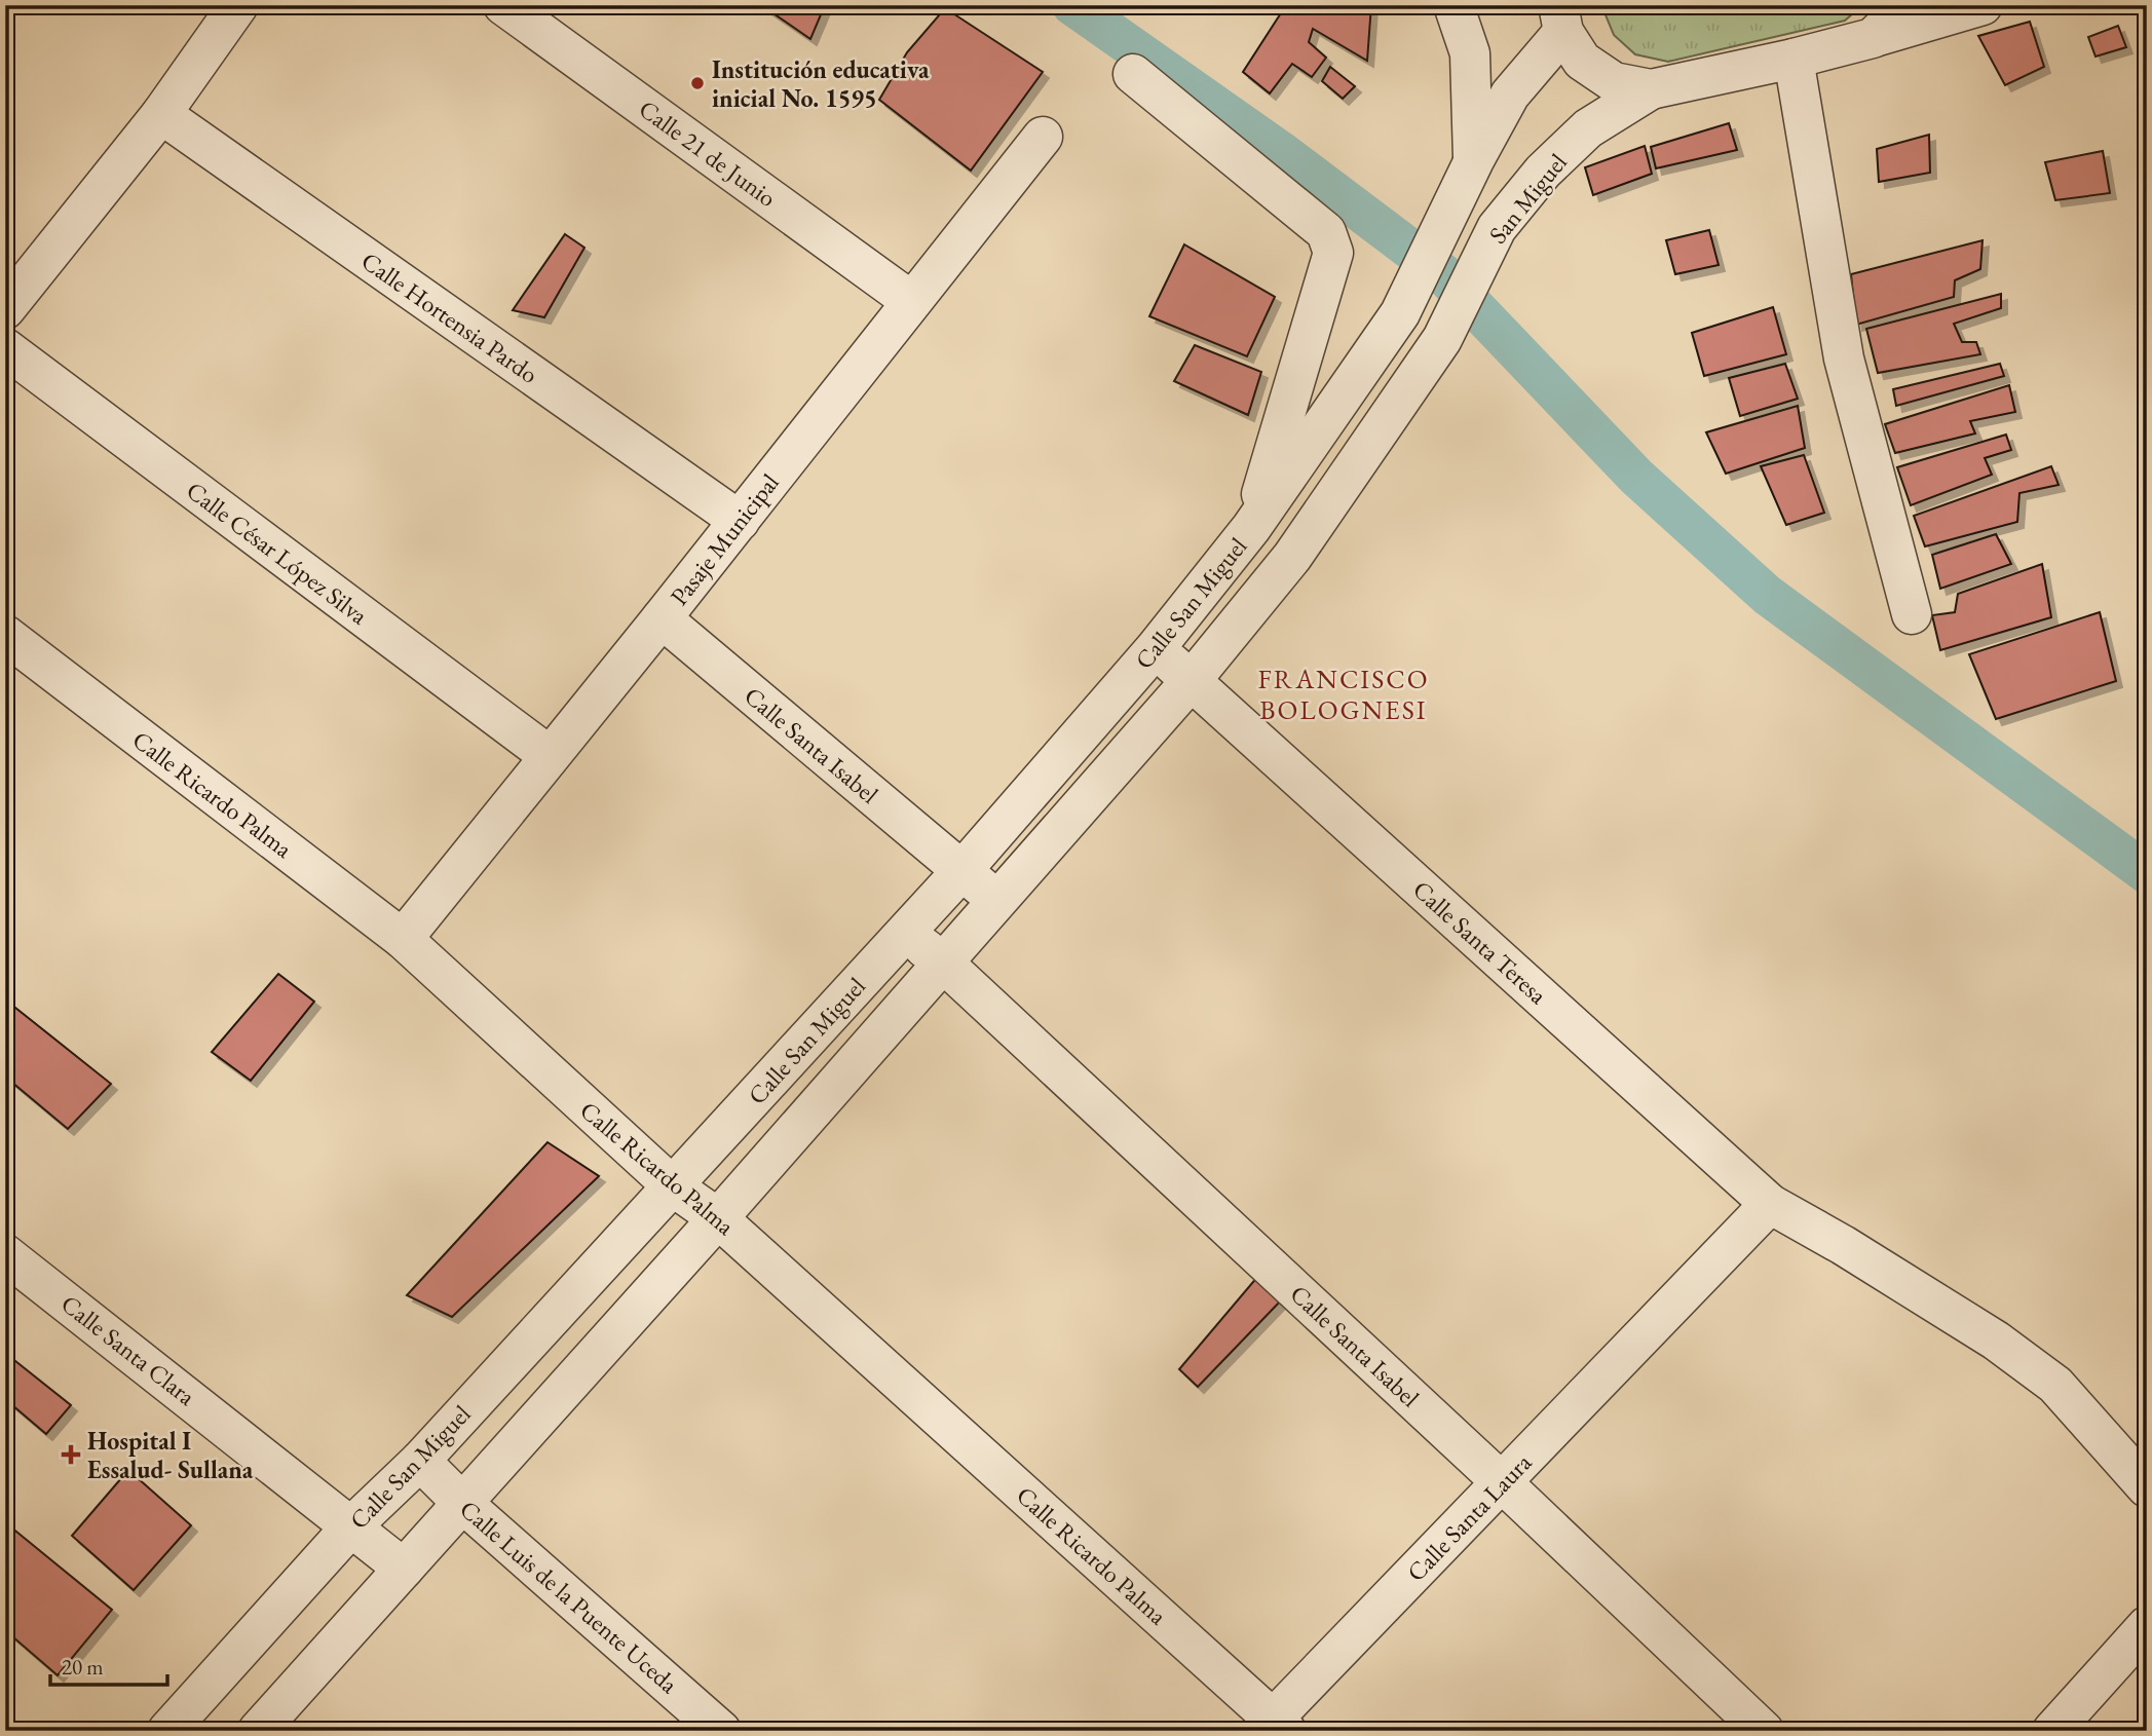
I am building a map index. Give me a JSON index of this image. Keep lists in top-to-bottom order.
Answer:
{
  "streets": {
    "street": [
      "Calle 21 de Junio",
      "San Miguel",
      "Calle Hortensia Pardo",
      "Pasaje Municipal",
      "Calle César López Silva",
      "Calle San Miguel",
      "Calle Santa Isabel",
      "Calle Ricardo Palma",
      "Calle Santa Teresa",
      "Calle Santa Clara",
      "Calle Santa Laura",
      "Calle Luis de la Puente Uceda"
    ]
  },
  "crossings": [
    ["Calle 21 de Junio", "Pasaje Municipal"],
    ["San Miguel", "Calle San Miguel"],
    ["Calle Hortensia Pardo", "Pasaje Municipal"],
    ["Pasaje Municipal", "Calle César López Silva"],
    ["Pasaje Municipal", "Calle Santa Isabel"],
    ["Pasaje Municipal", "Calle Ricardo Palma"],
    ["Calle San Miguel", "Calle Santa Isabel"],
    ["Calle San Miguel", "Calle Ricardo Palma"],
    ["Calle San Miguel", "Calle Santa Teresa"],
    ["Calle San Miguel", "Calle Santa Clara"],
    ["Calle San Miguel", "Calle Luis de la Puente Uceda"],
    ["Calle Santa Isabel", "Calle Santa Laura"],
    ["Calle Ricardo Palma", "Calle Santa Laura"],
    ["Calle Santa Teresa", "Calle Santa Laura"]
  ],
  "districts": ["FRANCISCO BOLOGNESI"],
  "places": {
    "other": ["Institución educativa inicial No. 1595"],
    "health": ["Hospital I Essalud- Sullana"]
  },
  "scale_bar": "20 m"
}
